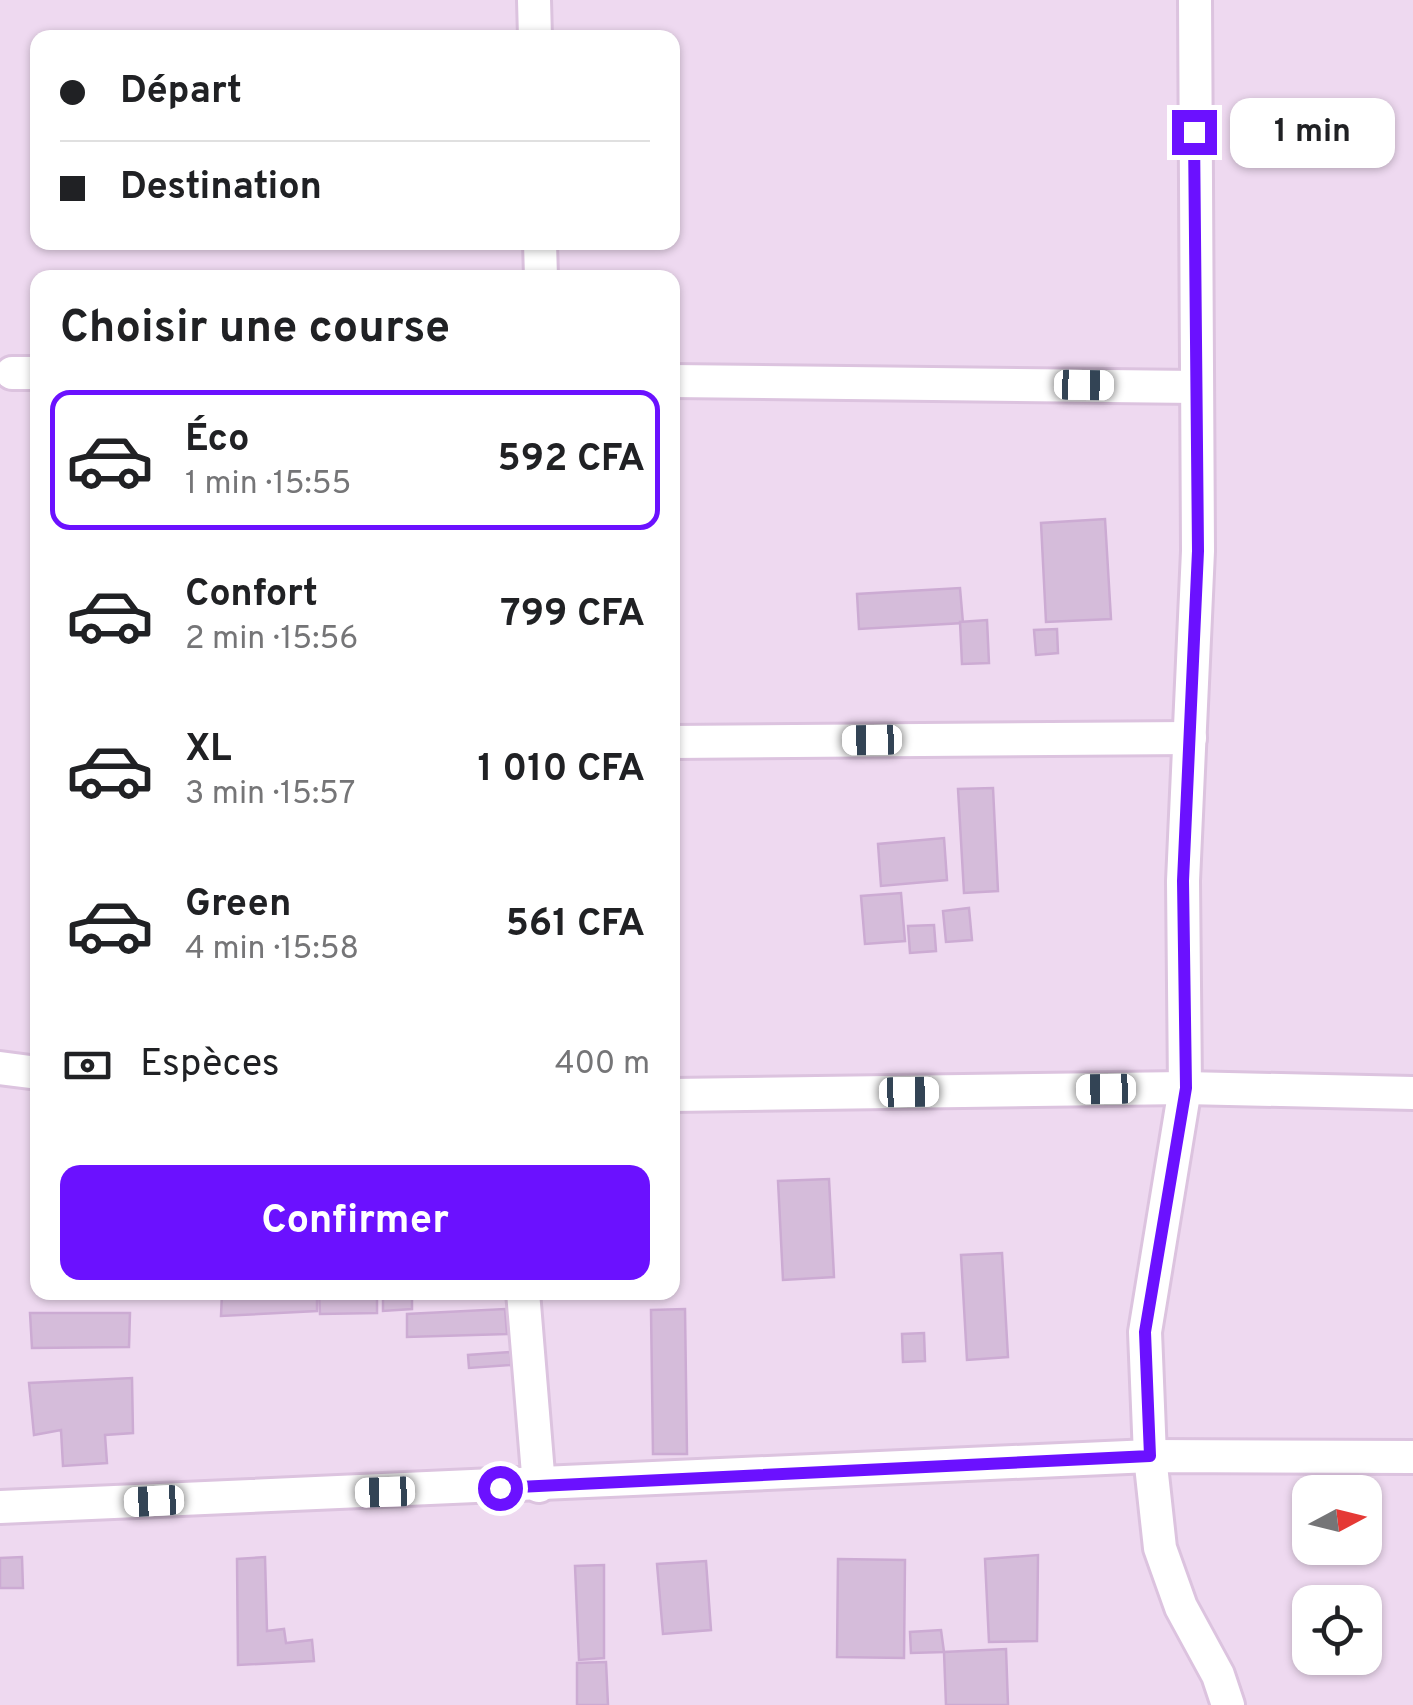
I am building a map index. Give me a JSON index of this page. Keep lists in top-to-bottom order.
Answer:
{
  "north": "right",
  "page": {
    "banner": ["Départ", "Destination"],
    "bubble": "1 min",
    "heading": "Choisir une course",
    "list": [
      {
        "name": "Éco",
        "note": "1 min · 15:55",
        "value": "592 CFA"
      },
      {
        "name": "Confort",
        "note": "2 min · 15:56",
        "value": "799 CFA"
      },
      {
        "name": "XL",
        "note": "3 min · 15:57",
        "value": "1 010 CFA"
      },
      {
        "name": "Green",
        "note": "4 min · 15:58",
        "value": "561 CFA"
      }
    ],
    "pay": ["Espèces", "400 m"],
    "buttons": "Confirmer"
  }
}
